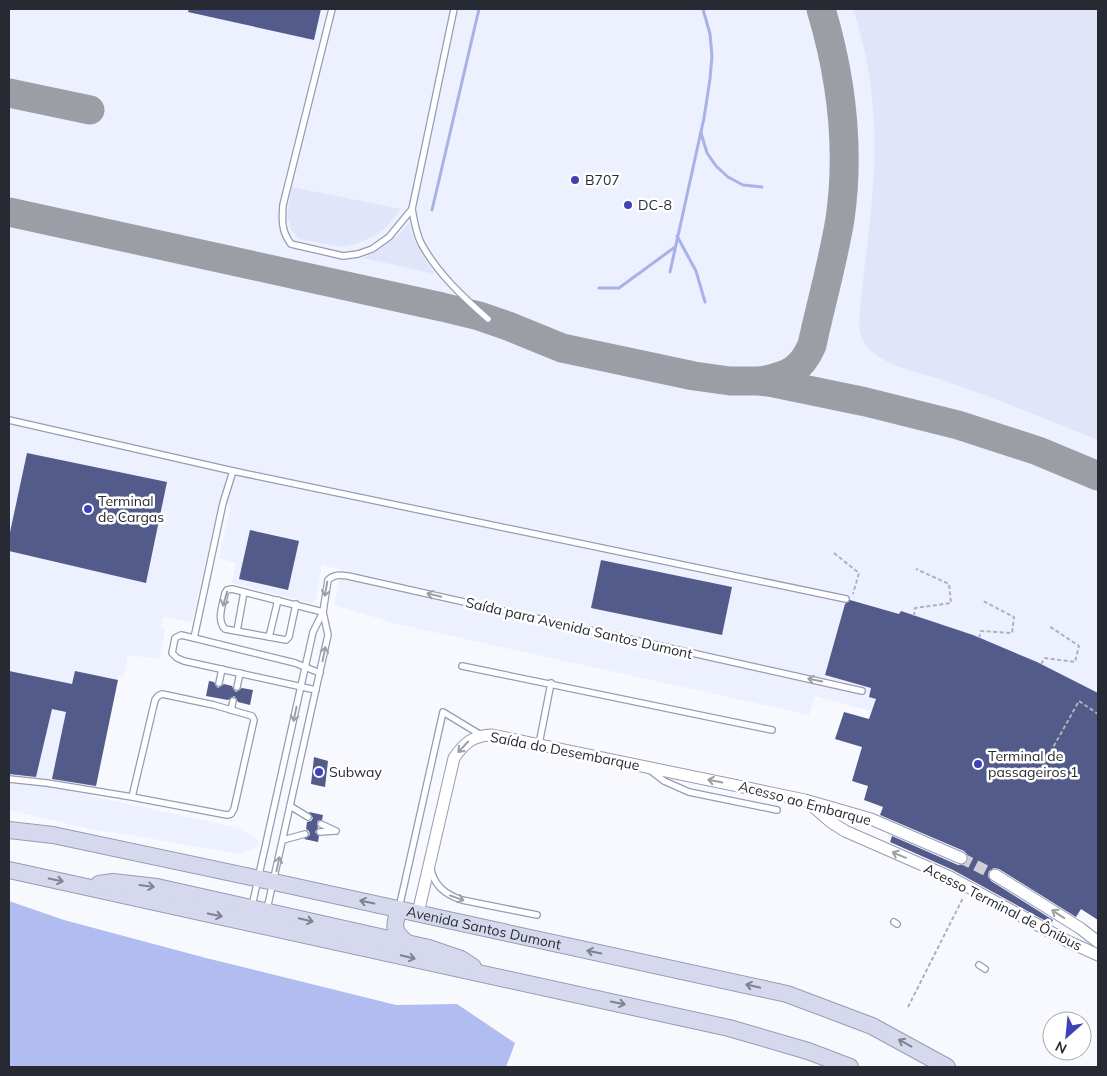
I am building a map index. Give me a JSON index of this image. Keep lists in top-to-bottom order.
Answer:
{
  "streets": {
    "main road": ["Avenida Santos Dumont"],
    "street": ["Saída do Desembarque", "Acesso ao Embarque", "Acesso Terminal de Ônibus"],
    "lane": ["Saída para Avenida Santos Dumont"]
  },
  "crossings": [
    ["Saída do Desembarque", "Acesso ao Embarque"],
    ["Saída do Desembarque", "Avenida Santos Dumont"],
    ["Acesso ao Embarque", "Acesso Terminal de Ônibus"]
  ],
  "one_way": ["Saída para Avenida Santos Dumont", "Acesso ao Embarque"],
  "places": [
    "B707",
    "DC-8",
    "Terminal de Cargas",
    "Terminal de passageiros 1",
    "Subway"
  ],
  "north": "bottom left"
}
